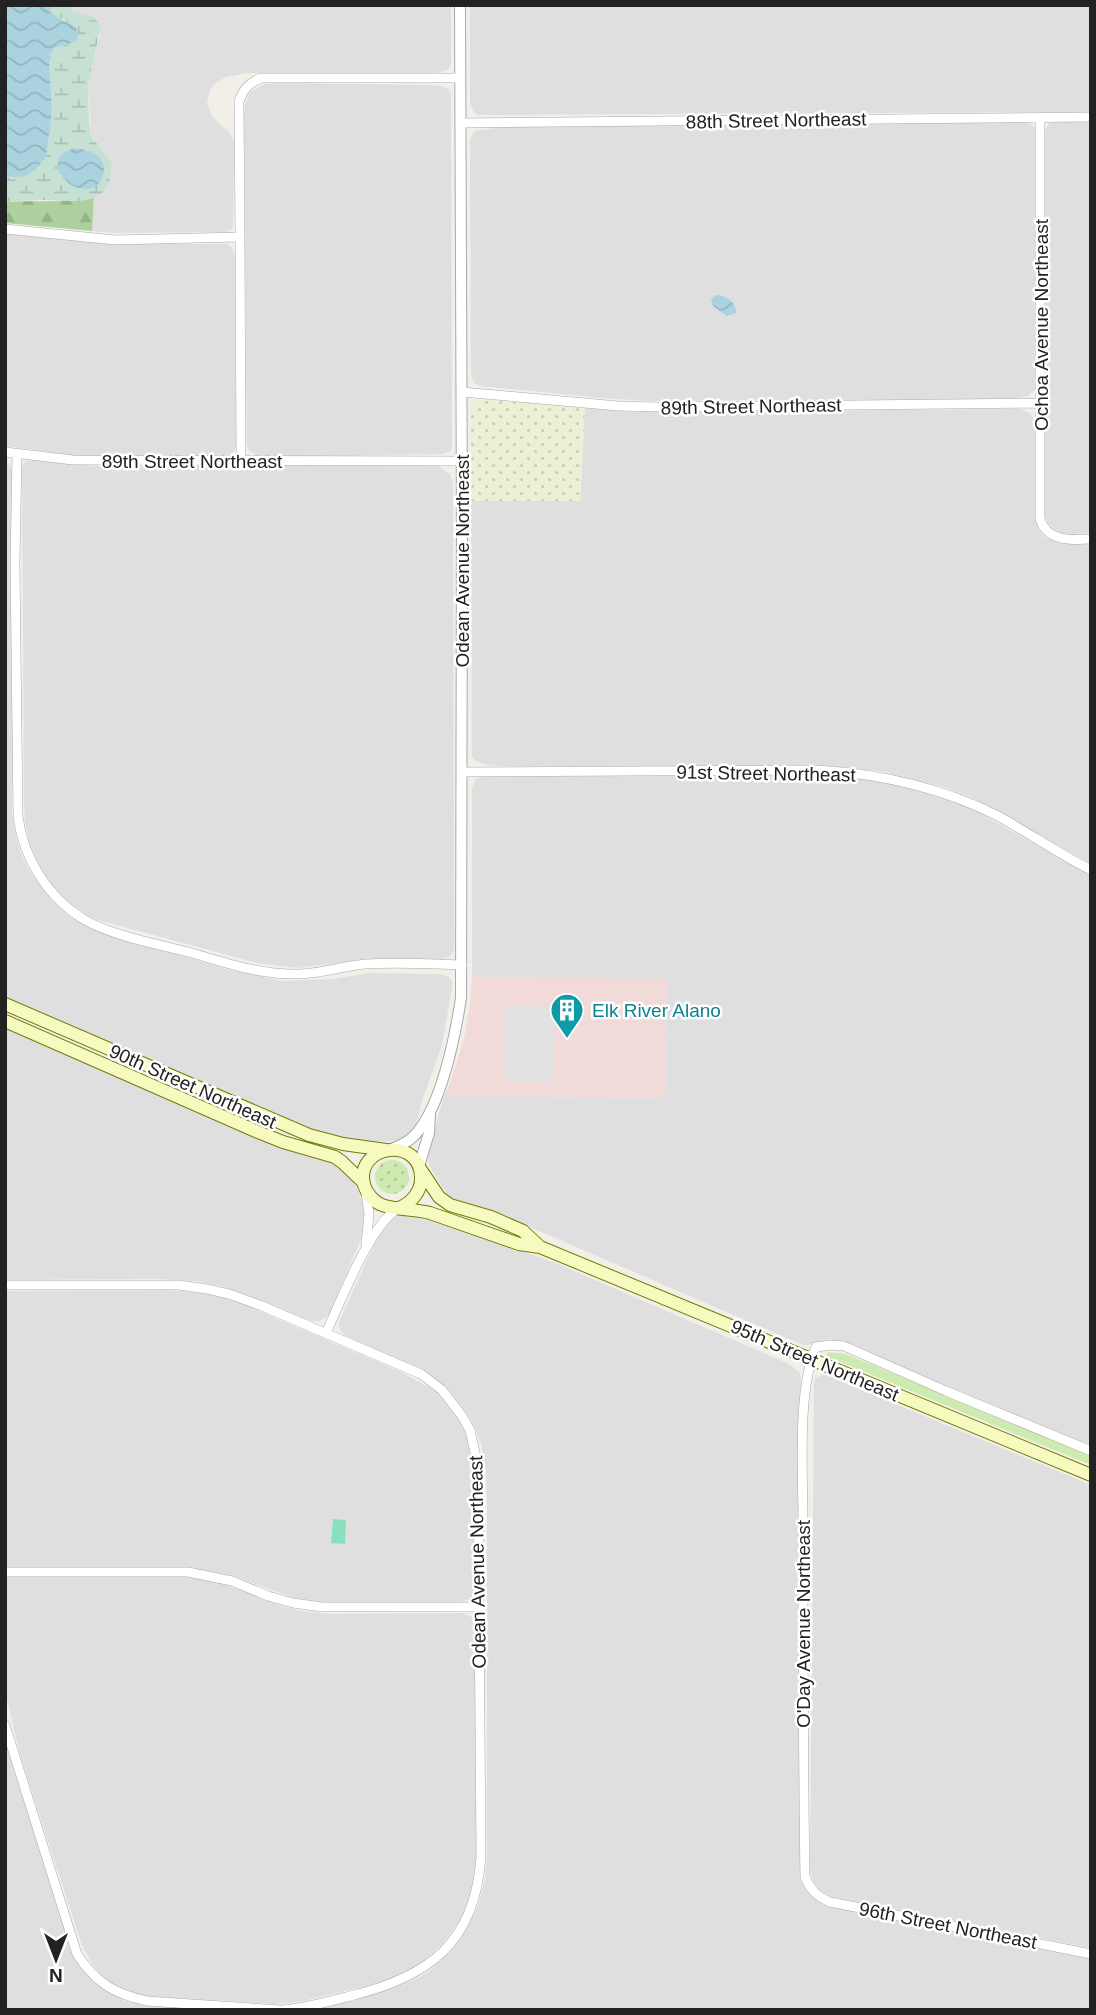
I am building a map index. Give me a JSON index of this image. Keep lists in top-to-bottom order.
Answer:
{
  "streets": {
    "main road": ["90th Street Northeast", "95th Street Northeast"],
    "street": [
      "88th Street Northeast",
      "Ochoa Avenue Northeast",
      "89th Street Northeast",
      "Odean Avenue Northeast",
      "91st Street Northeast",
      "O'Day Avenue Northeast",
      "96th Street Northeast"
    ]
  },
  "crossings": [
    ["88th Street Northeast", "Ochoa Avenue Northeast"],
    ["88th Street Northeast", "Odean Avenue Northeast"],
    ["Ochoa Avenue Northeast", "89th Street Northeast"],
    ["89th Street Northeast", "Odean Avenue Northeast"],
    ["Odean Avenue Northeast", "91st Street Northeast"],
    ["Odean Avenue Northeast", "90th Street Northeast"],
    ["95th Street Northeast", "O'Day Avenue Northeast"],
    ["O'Day Avenue Northeast", "96th Street Northeast"]
  ],
  "places": {
    "building": ["Elk River Alano"]
  },
  "north": "bottom"
}
